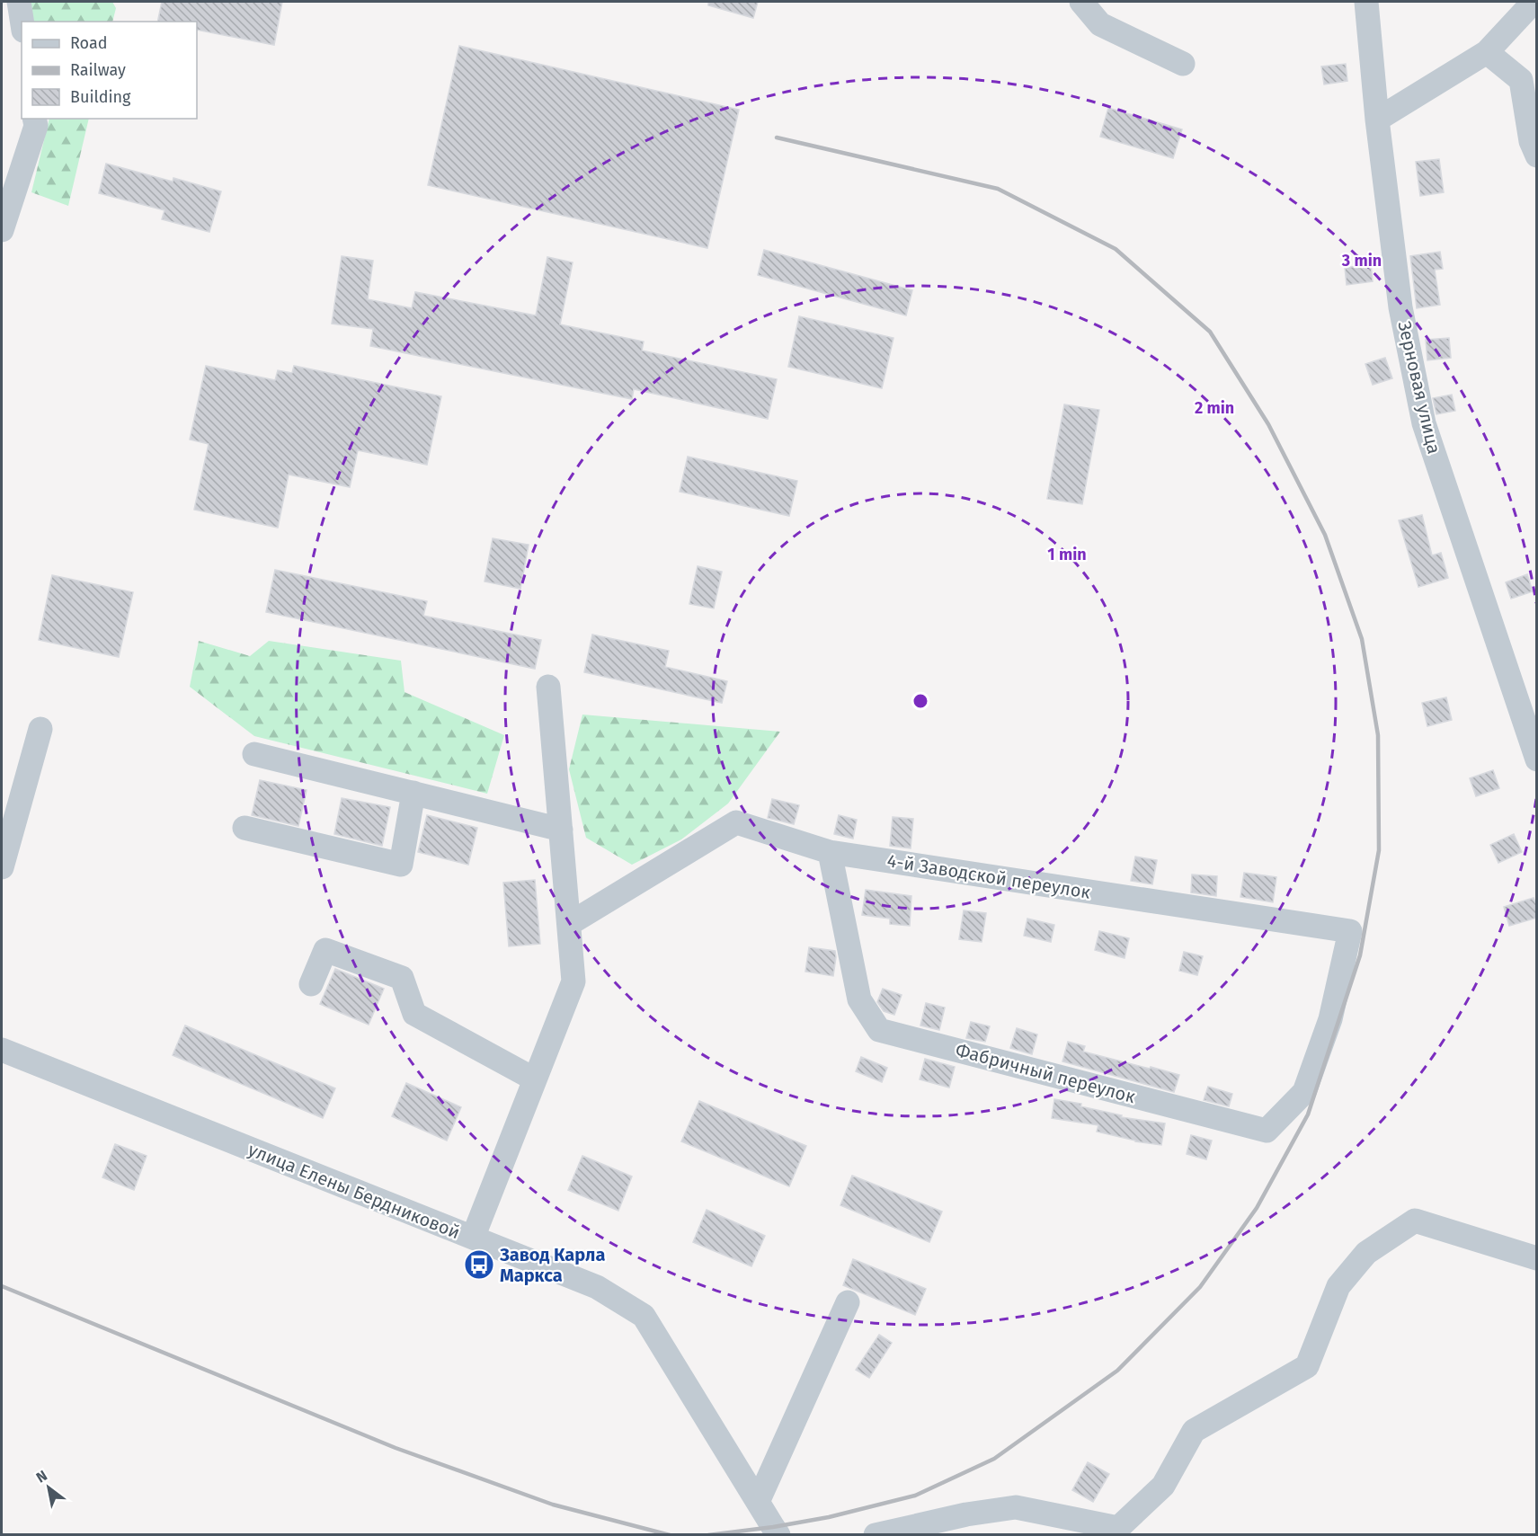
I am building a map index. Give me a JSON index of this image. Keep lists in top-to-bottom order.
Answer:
{
  "streets": {
    "street": [
      "Зерновая улица",
      "4-й Заводской переулок",
      "Фабричный переулок",
      "улица Елены Бердниковой"
    ]
  },
  "crossings": [
    ["4-й Заводской переулок", "Фабричный переулок"]
  ],
  "places": {
    "bus stop": ["Завод Карла Маркса"]
  },
  "legend": ["Road", "Railway", "Building"],
  "north": "top left",
  "rings": ["3 min", "2 min", "1 min"]
}
